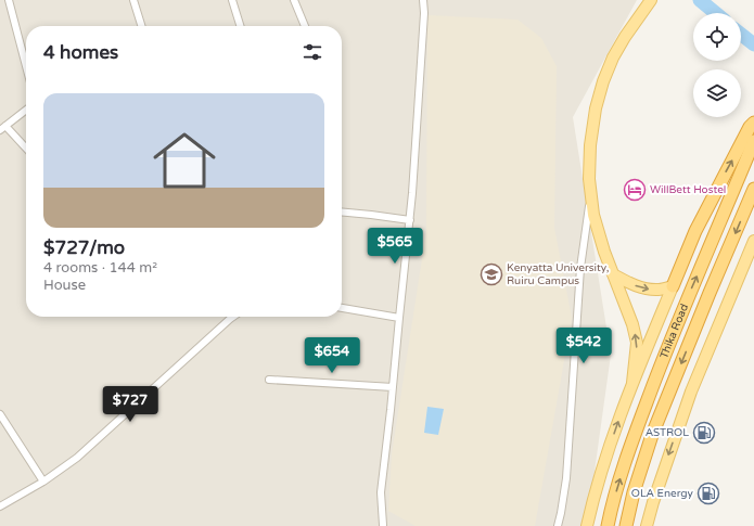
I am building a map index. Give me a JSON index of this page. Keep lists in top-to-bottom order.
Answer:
{
  "streets": {
    "highway": ["Thika Road"]
  },
  "places": {
    "hotel": ["WillBett Hostel"],
    "school or university": ["Kenyatta University, Ruiru Campus"],
    "fuel station": ["ASTROL", "OLA Energy"]
  },
  "page": {
    "heading": "4 homes",
    "list": [
      {
        "name": "$727/mo",
        "note": "4 rooms · 144 m² · House"
      }
    ],
    "price": [
      "$565",
      "$542",
      "$654",
      "$727"
    ]
  }
}
